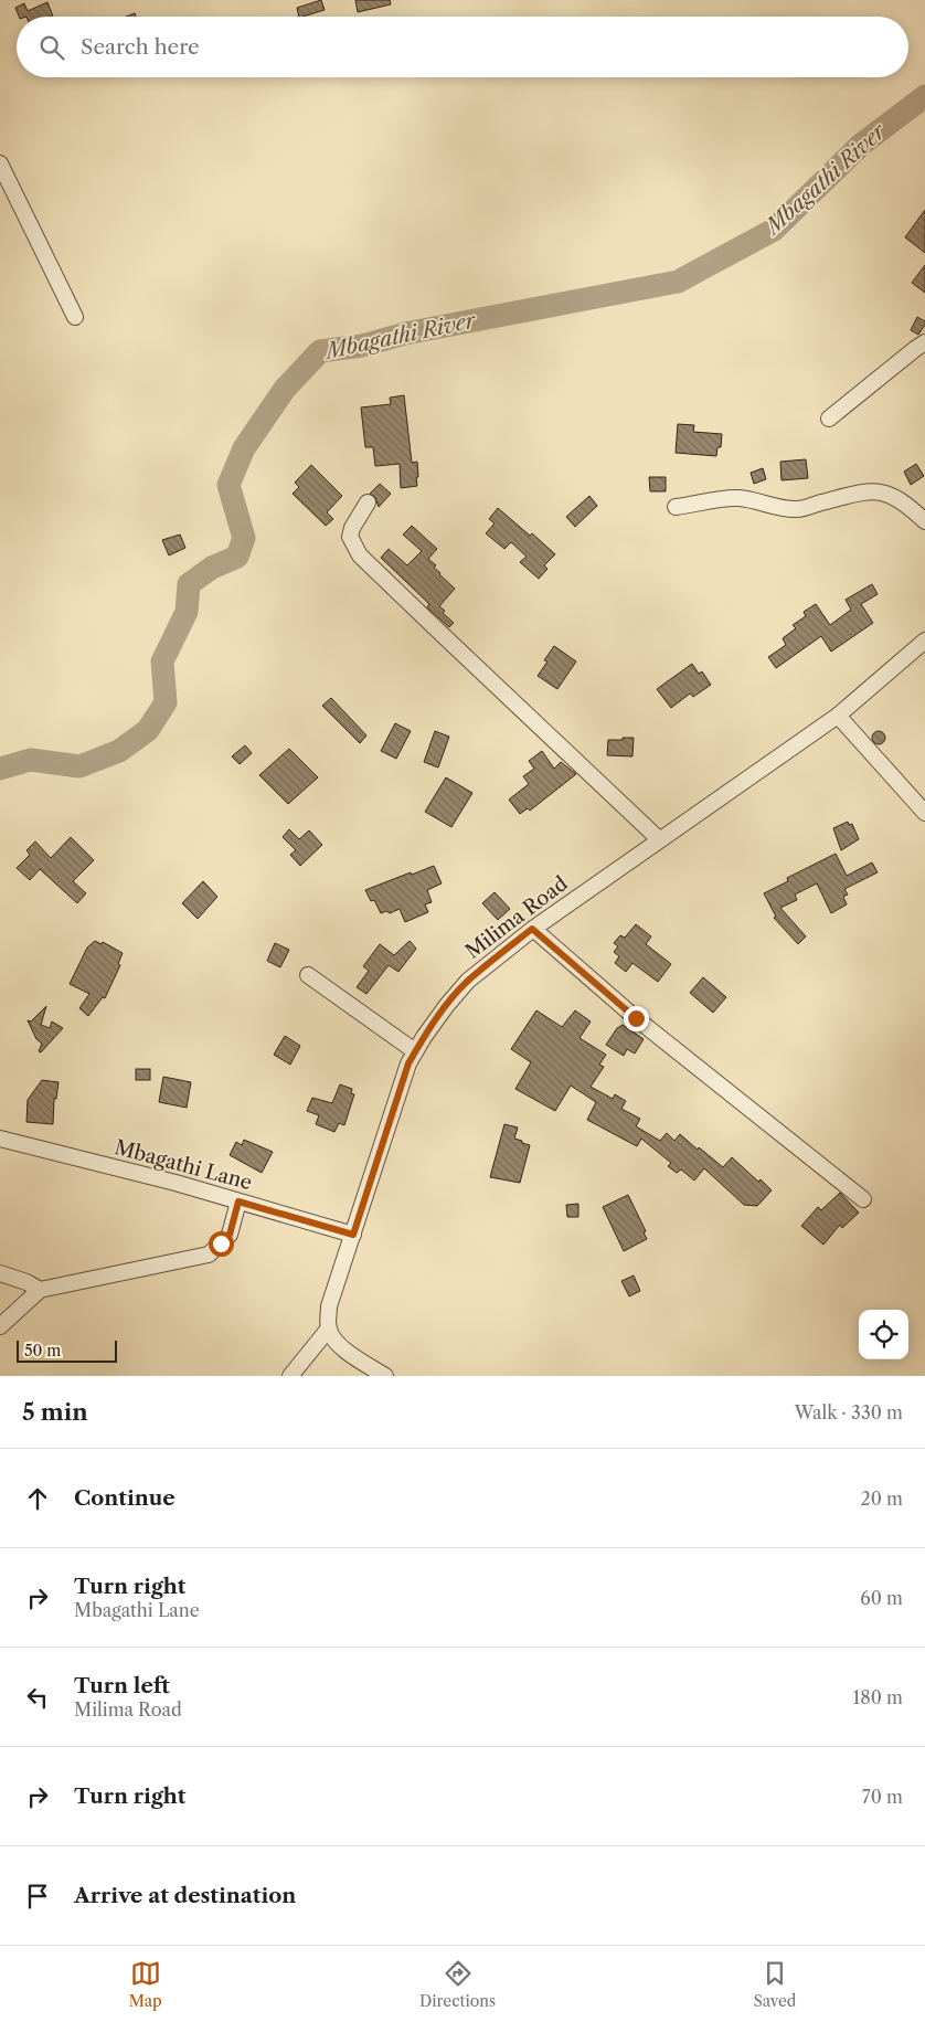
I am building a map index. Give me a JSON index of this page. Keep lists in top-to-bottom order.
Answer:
{
  "streets": {
    "street": ["Milima Road", "Mbagathi Lane"]
  },
  "crossings": [
    ["Milima Road", "Mbagathi Lane"]
  ],
  "water": ["Mbagathi River"],
  "scale_bar": "50 m",
  "page": {
    "search": "Search here",
    "scale": "50 m",
    "heading": ["5 min", "Walk · 330 m"],
    "list": [
      ["Continue", "20 m"],
      ["Turn right", "Mbagathi Lane", "60 m"],
      ["Turn left", "Milima Road", "180 m"],
      ["Turn right", "70 m"],
      "Arrive at destination"
    ],
    "nav": ["Map", "Directions", "Saved"]
  }
}
